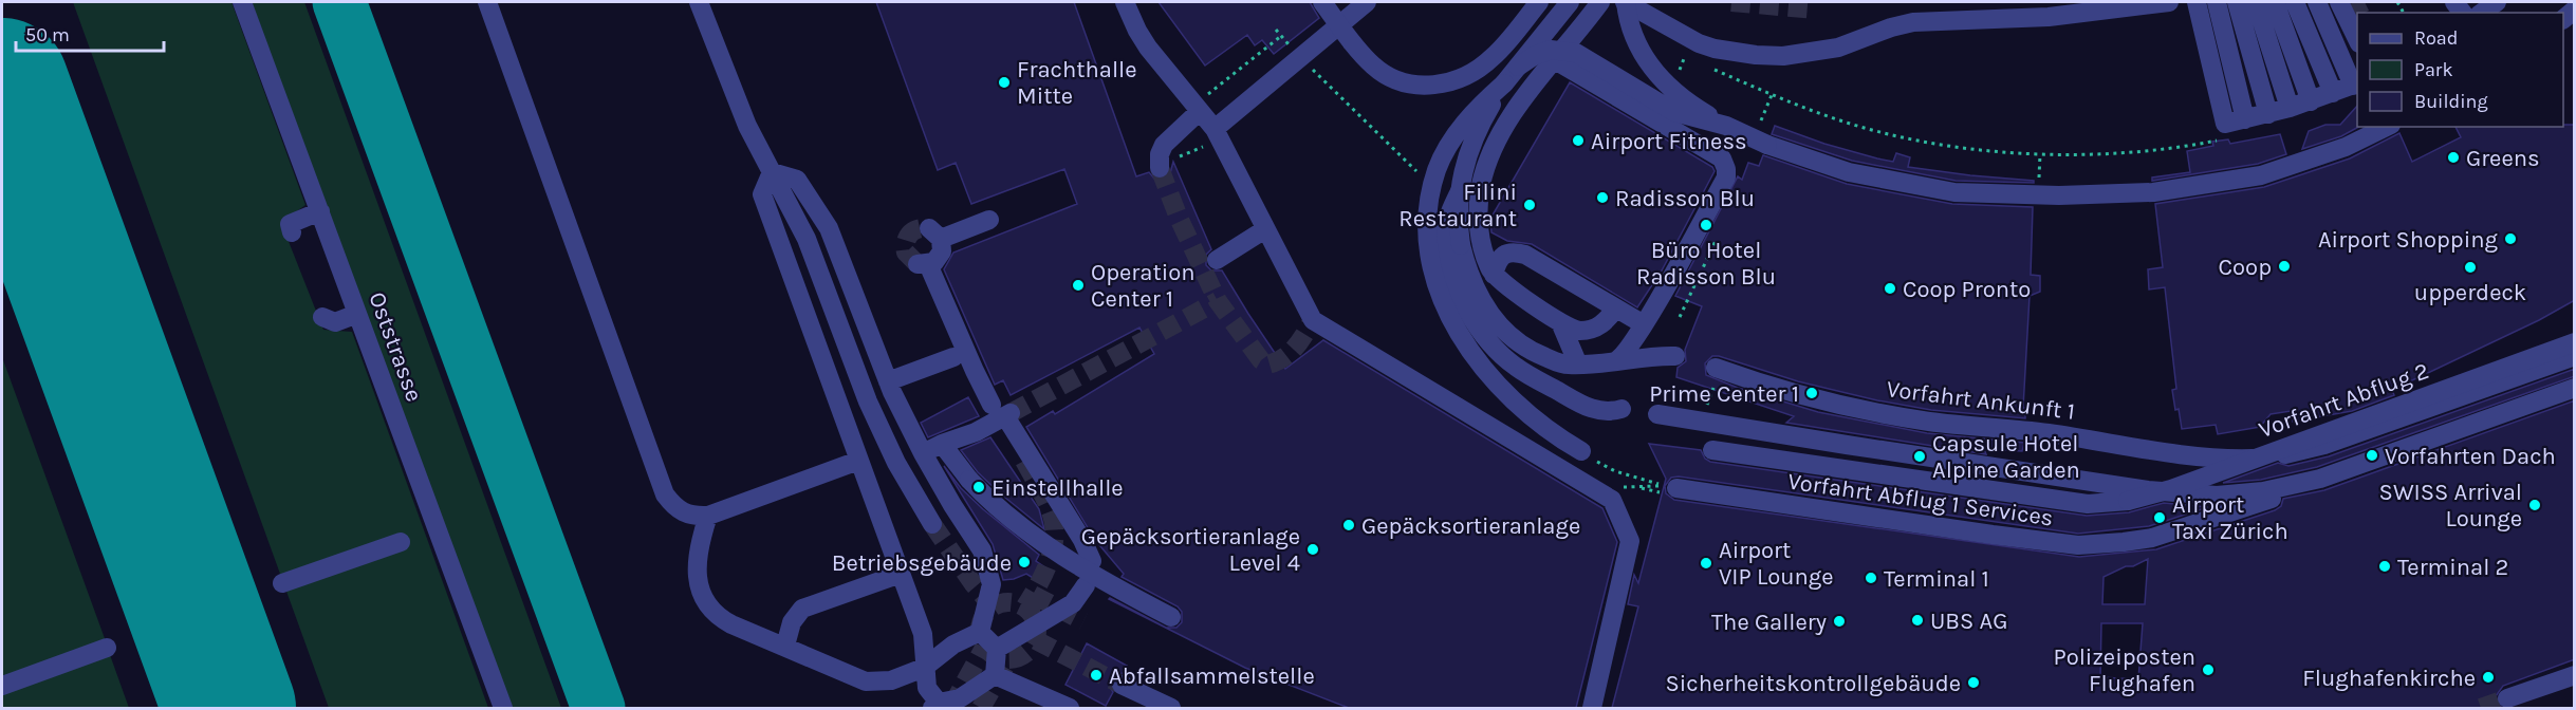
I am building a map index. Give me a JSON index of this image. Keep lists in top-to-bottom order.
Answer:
{
  "streets": {
    "street": [
      "Oststrasse",
      "Vorfahrt Ankunft 1",
      "Vorfahrt Abflug 2",
      "Vorfahrt Abflug 1 Services"
    ]
  },
  "places": [
    "Frachthalle Mitte",
    "Airport Fitness",
    "Greens",
    "Radisson Blu",
    "Filini Restaurant",
    "Büro Hotel Radisson Blu",
    "Airport Shopping",
    "Coop",
    "upperdeck",
    "Operation Center 1",
    "Coop Pronto",
    "Prime Center 1",
    "Vorfahrten Dach",
    "Capsule Hotel Alpine Garden",
    "Einstellhalle",
    "SWISS Arrival Lounge",
    "Airport Taxi Zürich",
    "Gepäcksortieranlage",
    "Gepäcksortieranlage Level 4",
    "Betriebsgebäude",
    "Airport VIP Lounge",
    "Terminal 2",
    "Terminal 1",
    "UBS AG",
    "The Gallery",
    "Polizeiposten Flughafen",
    "Abfallsammelstelle",
    "Flughafenkirche",
    "Sicherheitskontrollgebäude"
  ],
  "legend": ["Road", "Park", "Building"],
  "scale_bar": "50 m"
}
